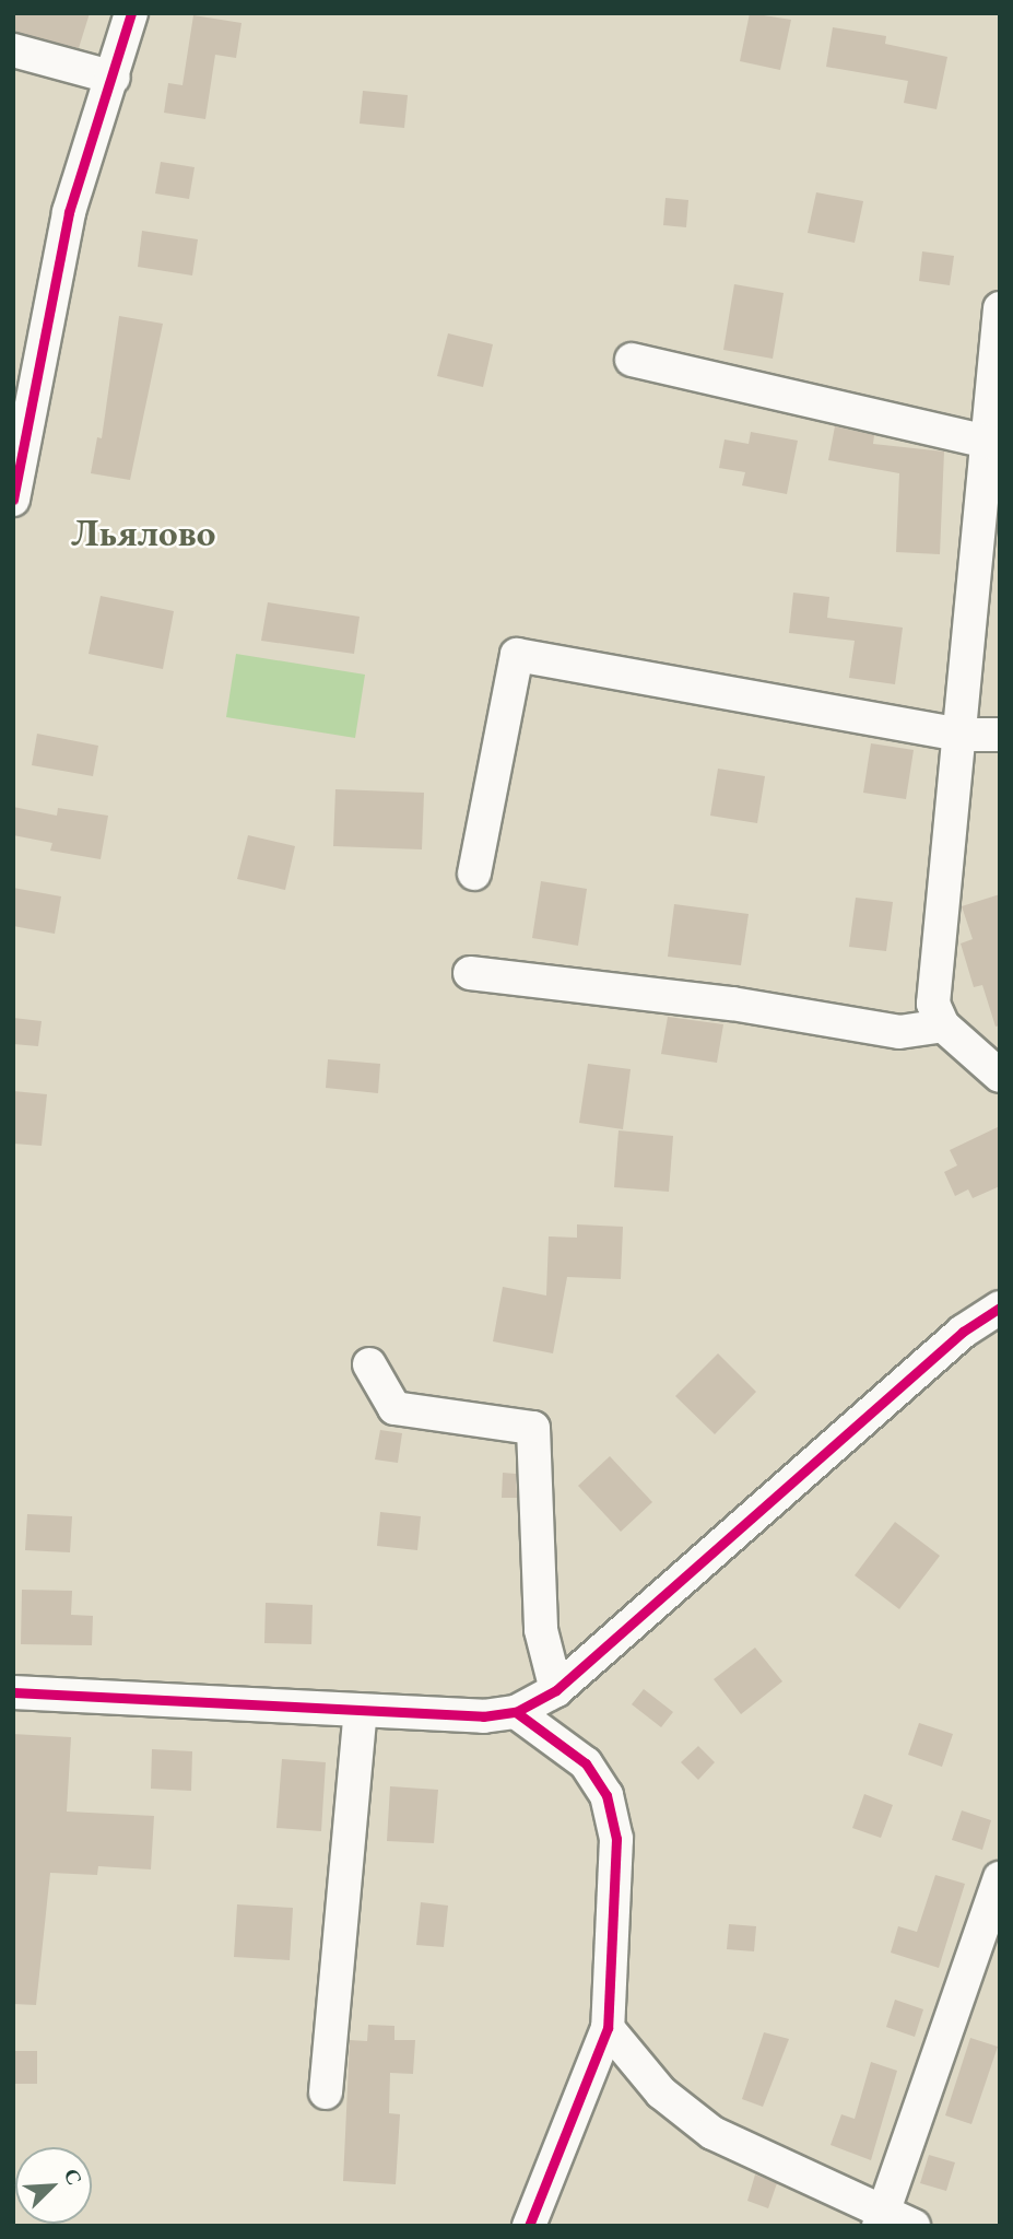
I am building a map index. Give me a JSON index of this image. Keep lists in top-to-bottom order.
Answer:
{
  "districts": ["Льялово"],
  "north": "top right"
}
